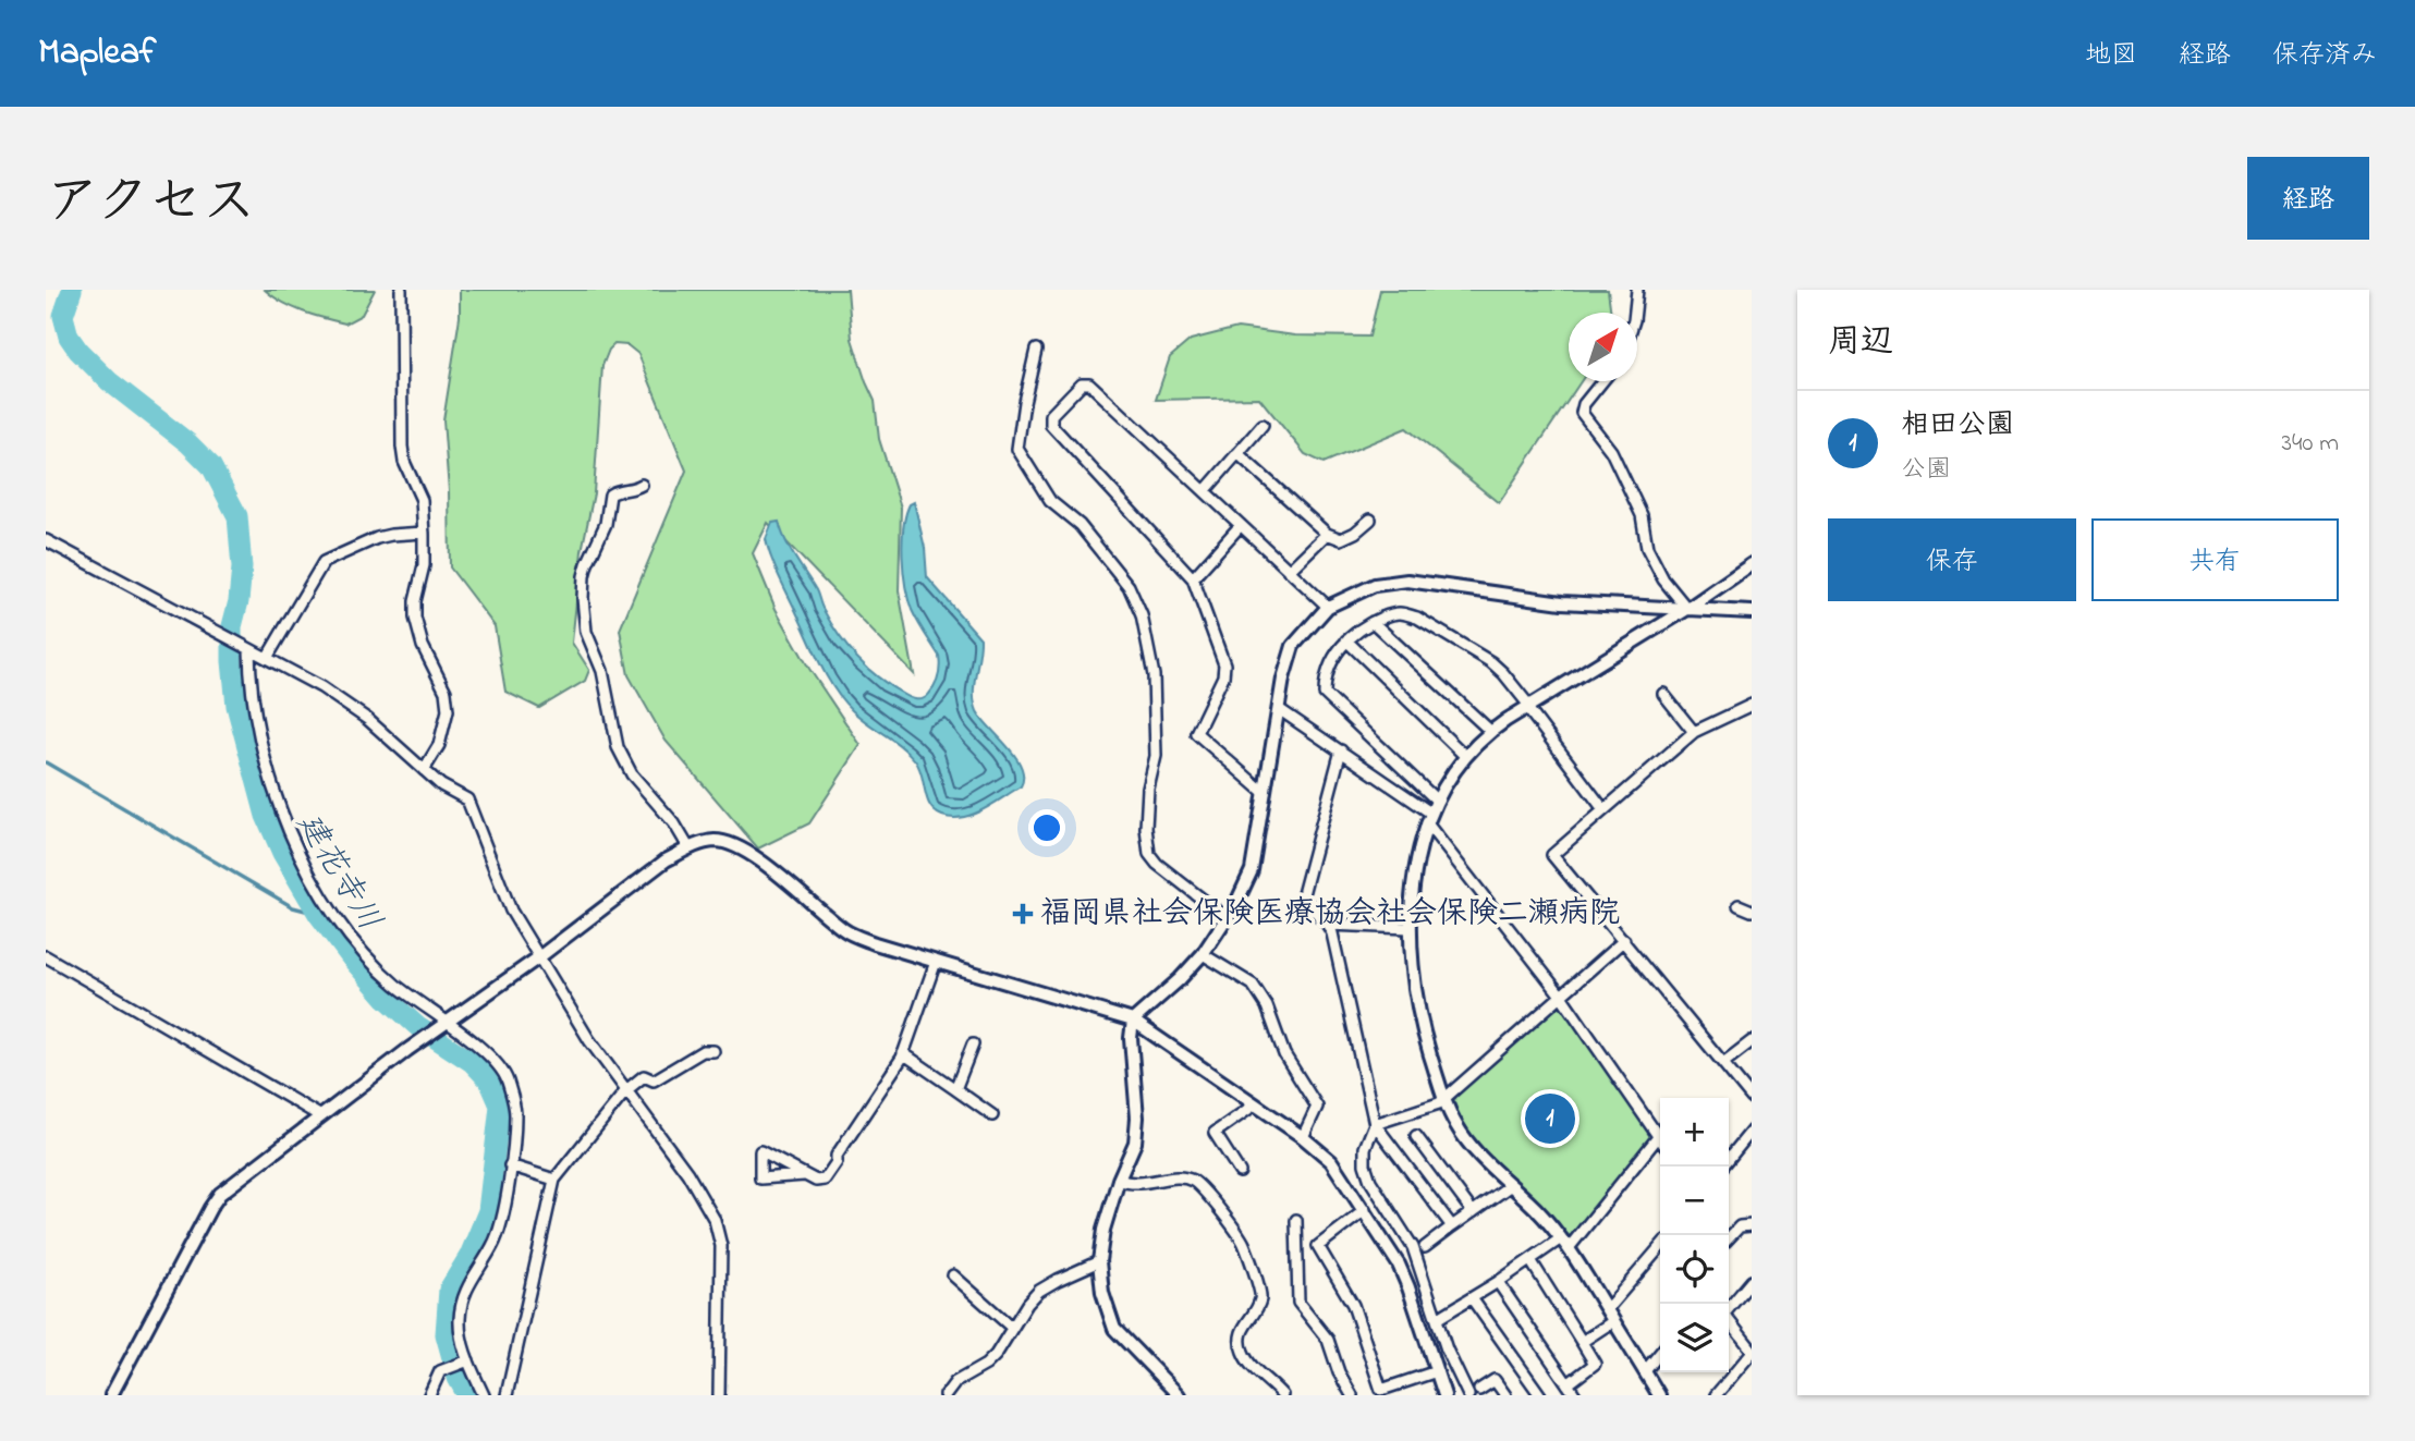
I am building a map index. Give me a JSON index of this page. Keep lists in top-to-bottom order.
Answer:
{
  "water": ["建花寺川"],
  "places": {
    "health": ["福岡県社会保険医療協会社会保険二瀬病院"]
  },
  "north": "top right",
  "page": {
    "header": "Mapleaf",
    "nav": ["地図", "経路", "保存済み"],
    "title": "アクセス",
    "buttons": [
      "経路",
      ["保存", "共有"]
    ],
    "heading": "周辺",
    "list": [
      {
        "mark": "1",
        "name": "相田公園",
        "note": "公園",
        "value": "340 m"
      }
    ],
    "pins": "1",
    "map_buttons": ["+", "−"]
  }
}
